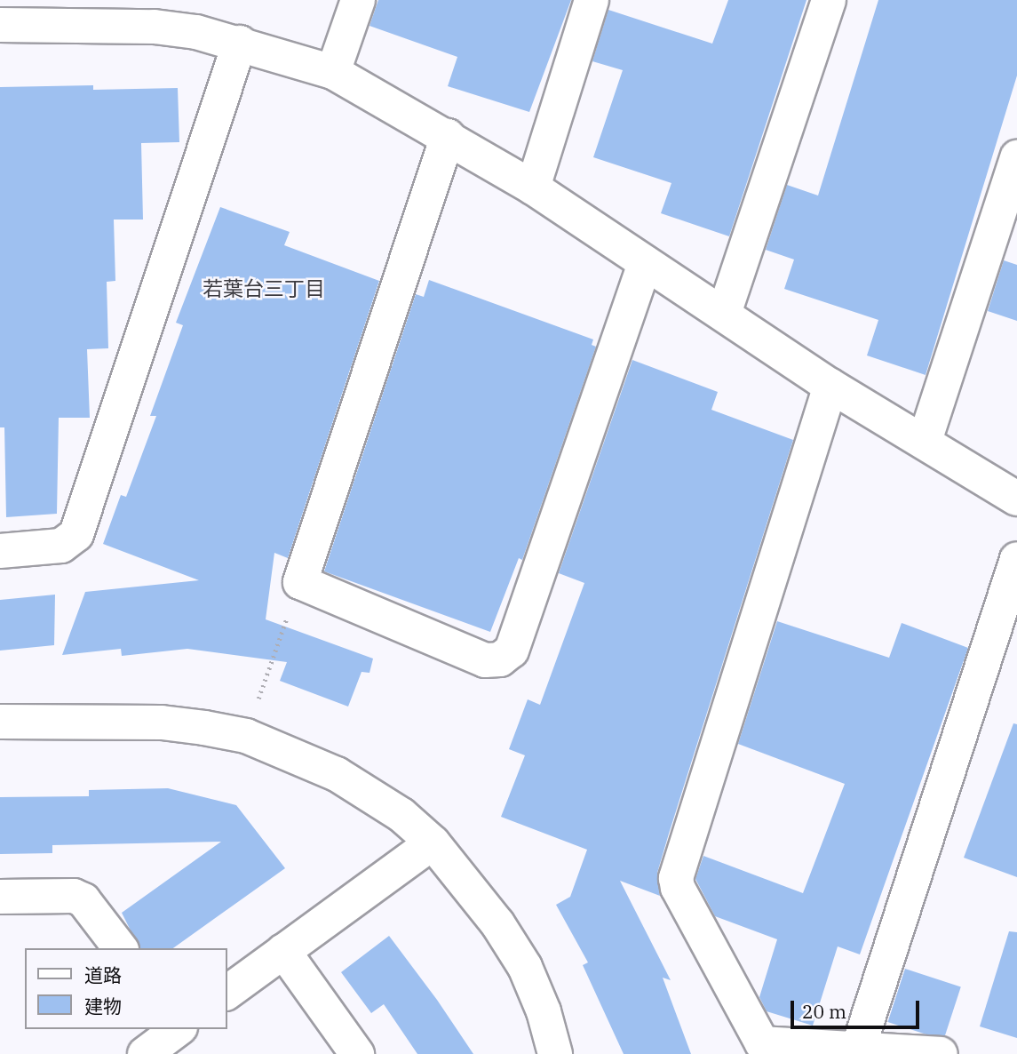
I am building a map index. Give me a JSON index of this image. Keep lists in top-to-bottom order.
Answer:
{
  "districts": ["若葉台三丁目"],
  "legend": ["道路", "建物"],
  "scale_bar": "20 m"
}
